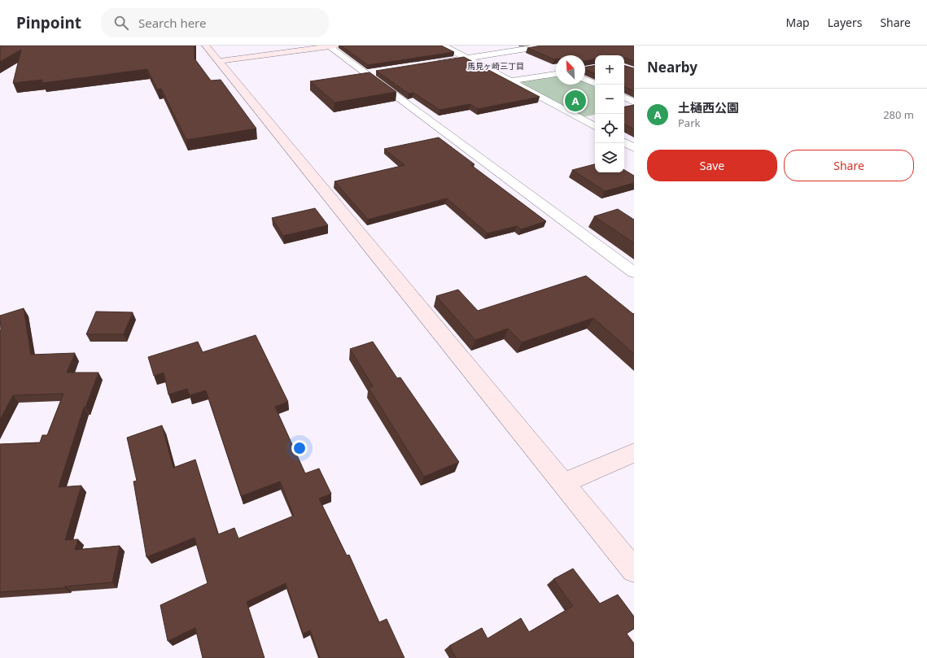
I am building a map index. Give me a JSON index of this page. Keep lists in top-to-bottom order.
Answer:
{
  "districts": ["馬見ヶ崎三丁目"],
  "north": "top left",
  "page": {
    "header": "Pinpoint",
    "search": "Search here",
    "nav": ["Map", "Layers", "Share"],
    "heading": "Nearby",
    "map_buttons": ["+", "−"],
    "list": [
      {
        "mark": "A",
        "name": "土樋西公園",
        "note": "Park",
        "value": "280 m"
      }
    ],
    "pins": "A",
    "buttons": ["Save", "Share"]
  }
}
